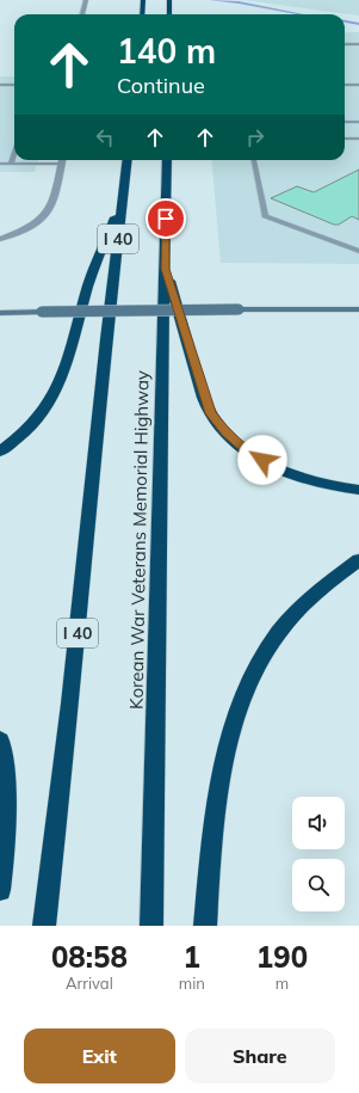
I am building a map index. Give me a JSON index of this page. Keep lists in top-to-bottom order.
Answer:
{
  "streets": {
    "highway": ["I 40", "Korean War Veterans Memorial Highway"]
  },
  "page": {
    "turn": ["140 m", "Continue"],
    "eta": [
      "08:58",
      "Arrival",
      "1",
      "min",
      "190",
      "m"
    ],
    "buttons": ["Exit", "Share"]
  }
}
